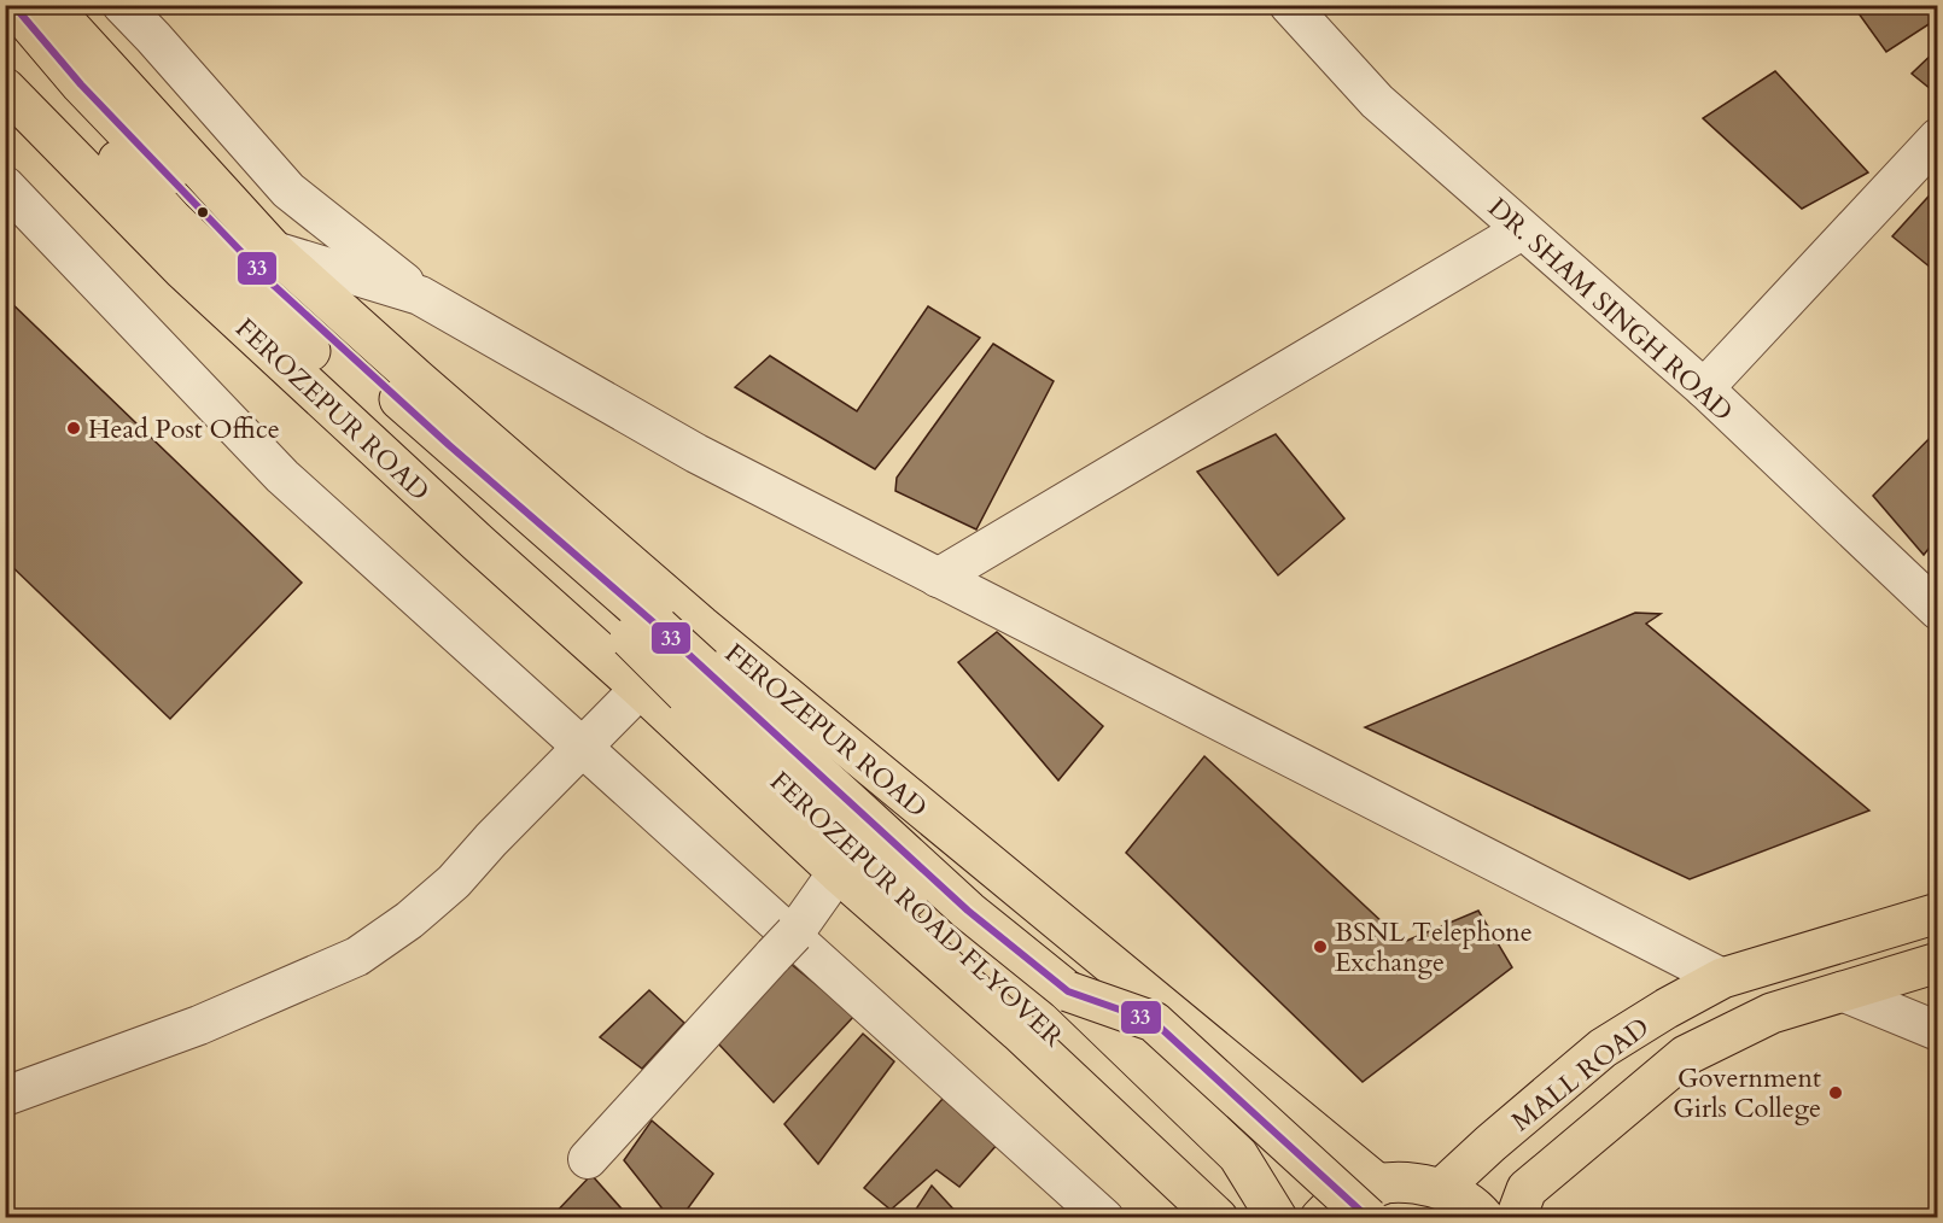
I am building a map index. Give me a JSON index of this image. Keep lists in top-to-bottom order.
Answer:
{
  "streets": {
    "main road": ["FEROZEPUR ROAD", "FEROZEPUR ROAD FLYOVER", "MALL ROAD"],
    "street": ["DR. SHAM SINGH ROAD"]
  },
  "crossings": [
    ["FEROZEPUR ROAD", "FEROZEPUR ROAD FLYOVER"]
  ],
  "places": ["Head Post Office", "BSNL Telephone Exchange", "Government Girls College"],
  "lines": ["transit line 33"]
}
